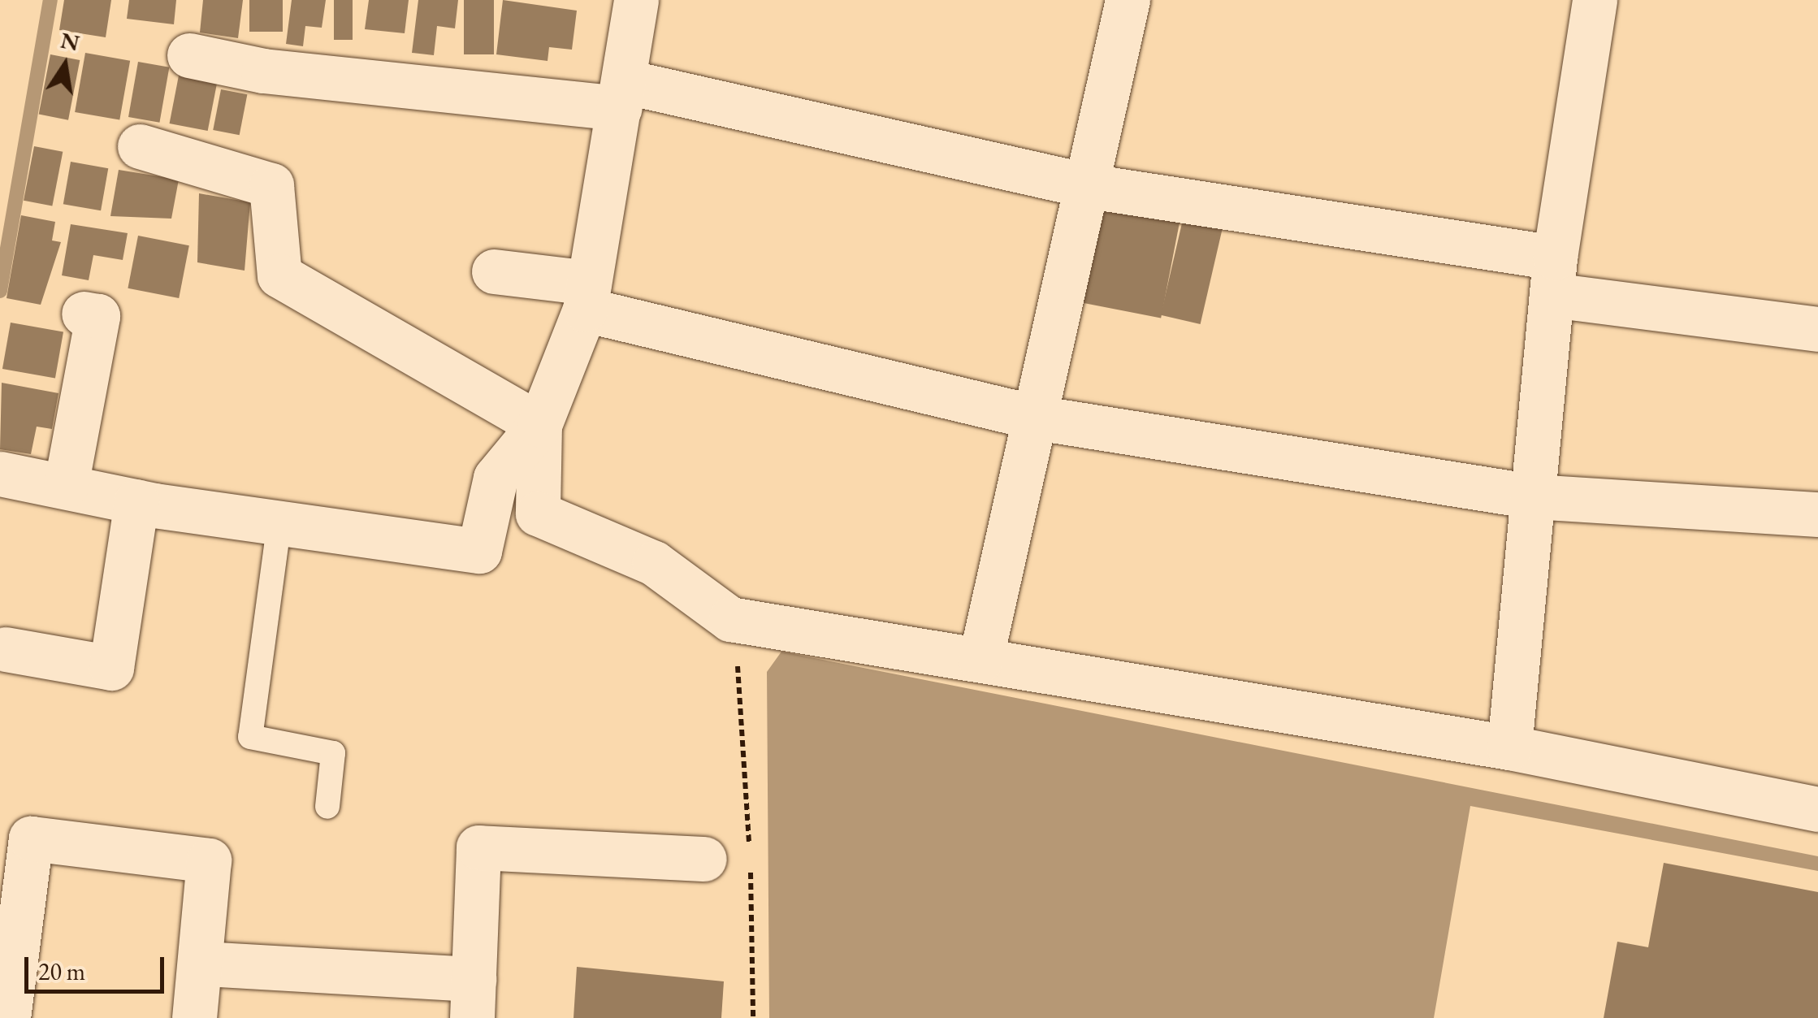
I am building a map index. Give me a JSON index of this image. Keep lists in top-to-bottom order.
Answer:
{
  "scale_bar": "20 m",
  "north": "top"
}
